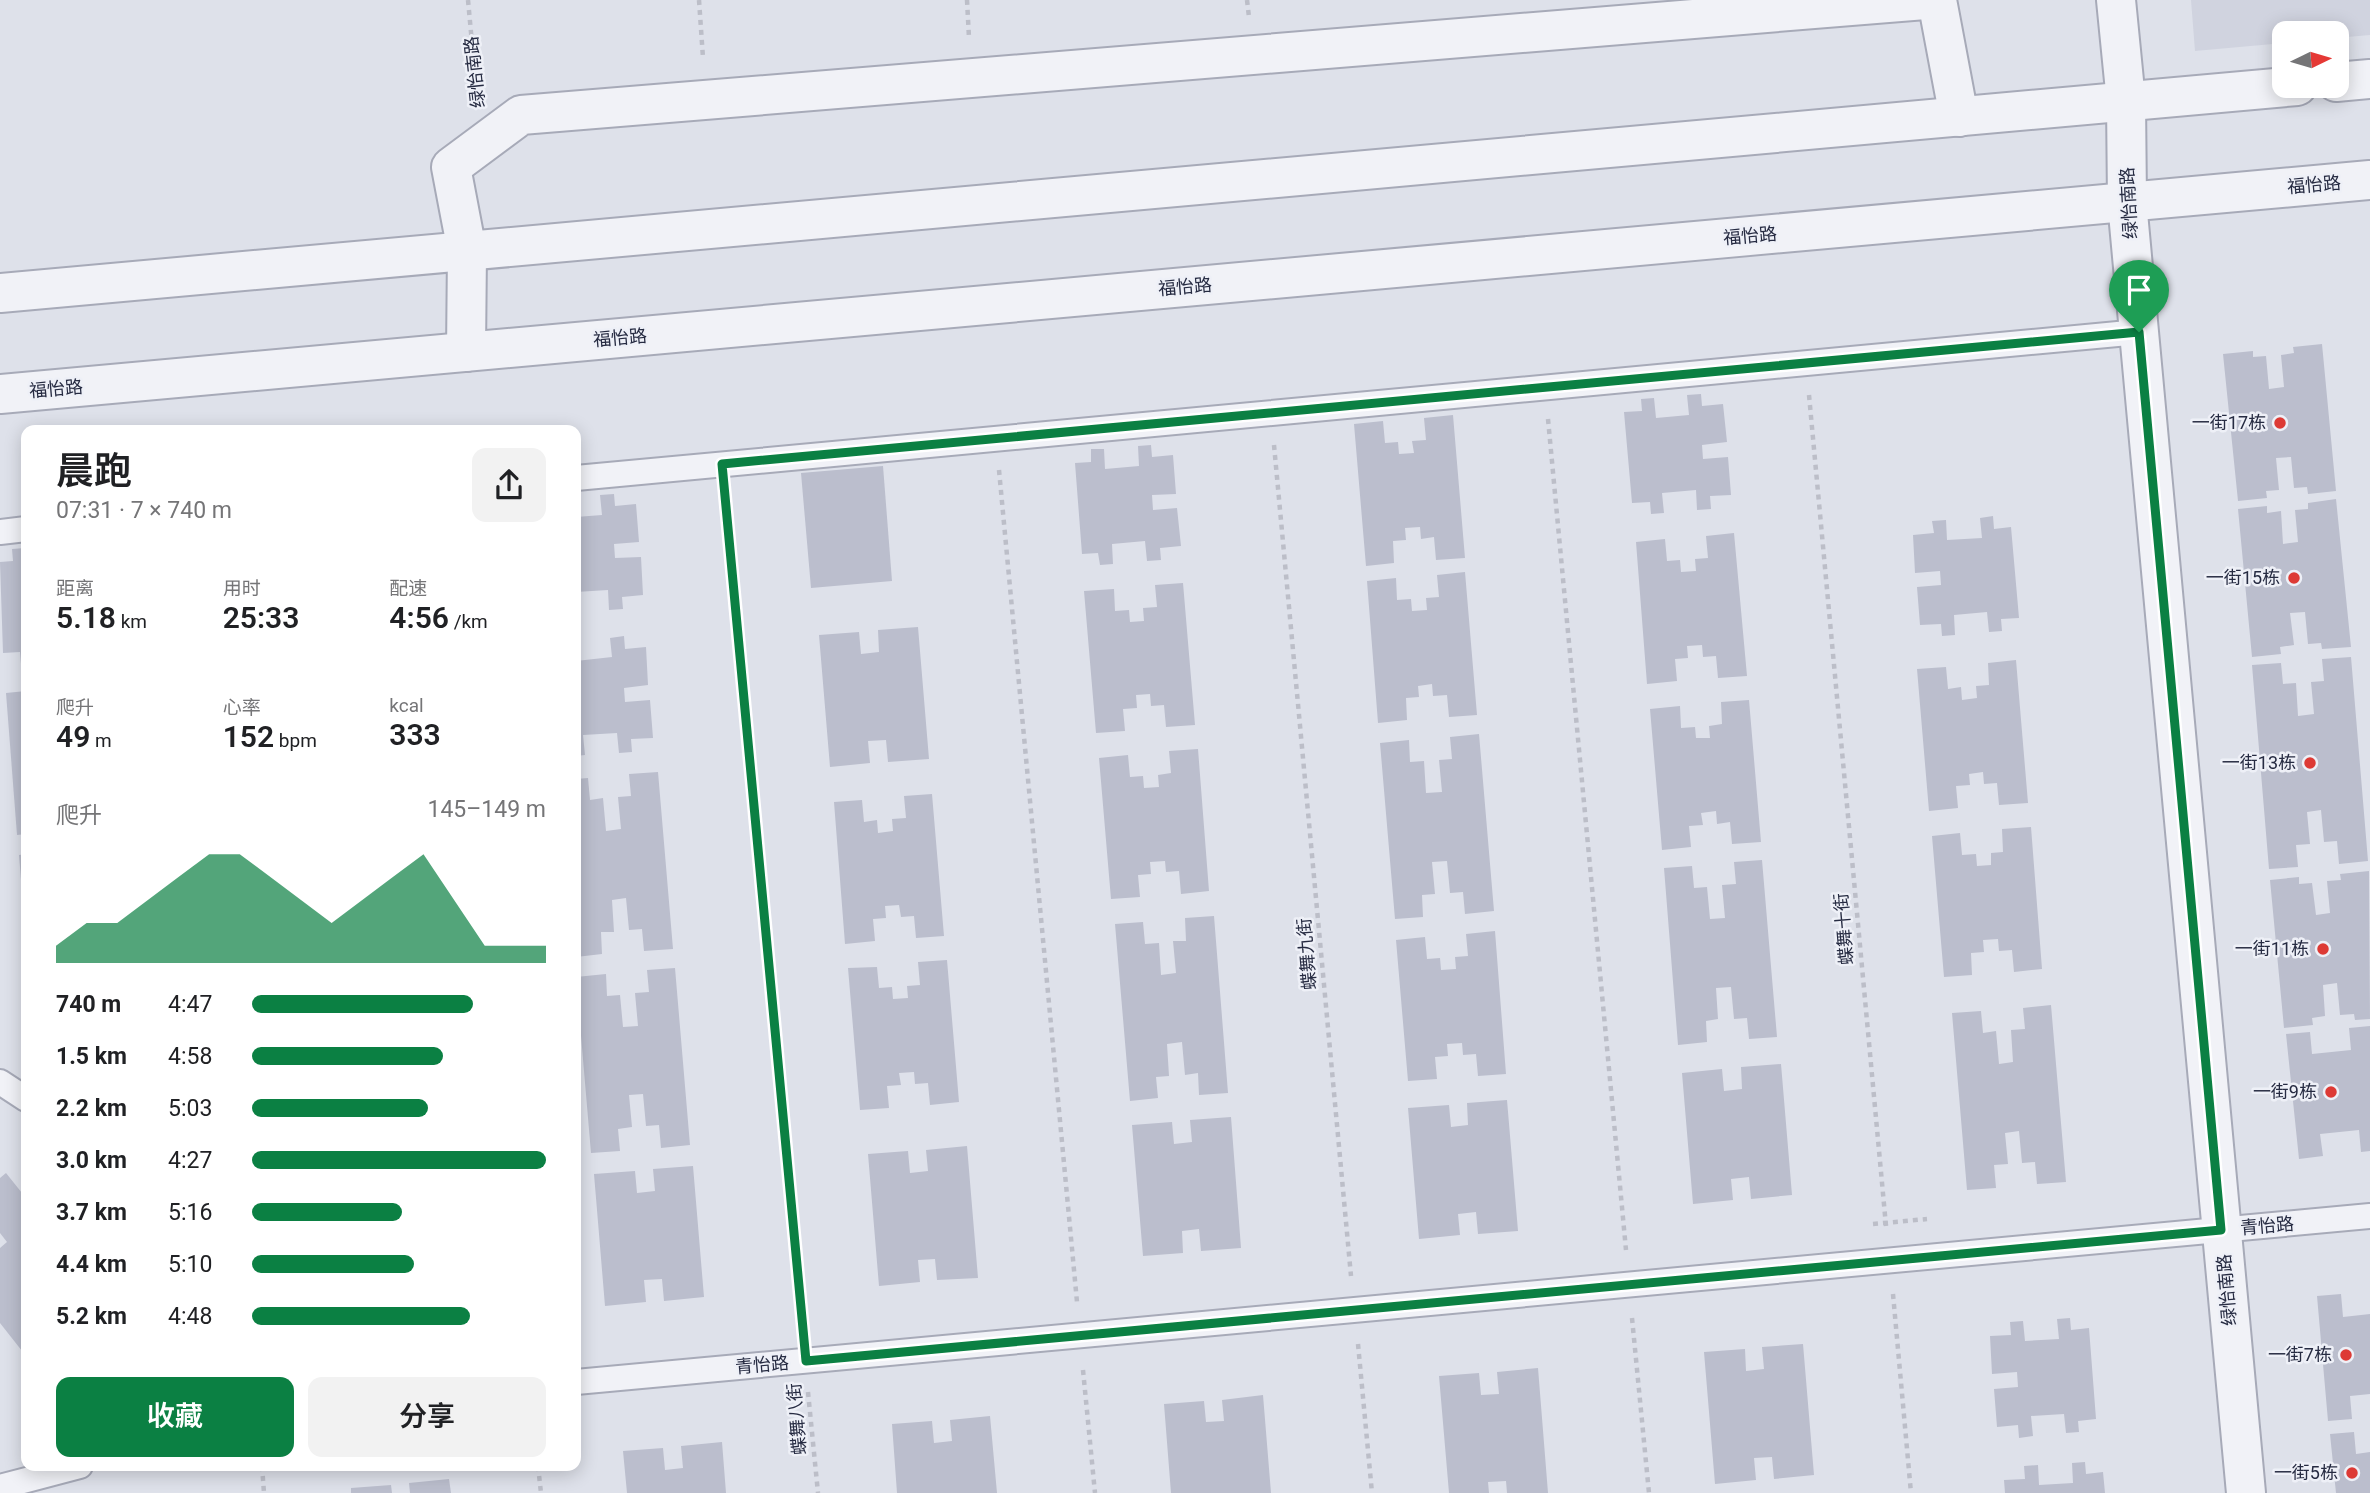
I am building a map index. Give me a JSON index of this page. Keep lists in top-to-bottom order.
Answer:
{
  "streets": {
    "street": ["绿怡南路", "福怡路"],
    "lane": ["青怡路"],
    "path": ["蝶舞十街", "蝶舞九街", "蝶舞八街"]
  },
  "crossings": [
    ["绿怡南路", "福怡路"],
    ["绿怡南路", "青怡路"],
    ["蝶舞十街", "青怡路"],
    ["蝶舞九街", "青怡路"],
    ["青怡路", "蝶舞八街"]
  ],
  "places": [
    "一街17栋",
    "一街15栋",
    "一街13栋",
    "一街11栋",
    "一街9栋",
    "一街7栋",
    "一街5栋"
  ],
  "north": "right",
  "page": {
    "heading": ["晨跑", "07:31 · 7 × 740 m"],
    "stats": [
      ["距离", "5.18 km"],
      ["用时", "25:33"],
      ["配速", "4:56 /km"],
      ["爬升", "49 m"],
      ["心率", "152 bpm"],
      ["kcal", "333"]
    ],
    "chart": ["爬升", "145–149 m"],
    "list": [
      {
        "name": "740 m",
        "note": "4:47"
      },
      {
        "name": "1.5 km",
        "note": "4:58"
      },
      {
        "name": "2.2 km",
        "note": "5:03"
      },
      {
        "name": "3.0 km",
        "note": "4:27"
      },
      {
        "name": "3.7 km",
        "note": "5:16"
      },
      {
        "name": "4.4 km",
        "note": "5:10"
      },
      {
        "name": "5.2 km",
        "note": "4:48"
      }
    ],
    "buttons": ["收藏", "分享"]
  }
}
